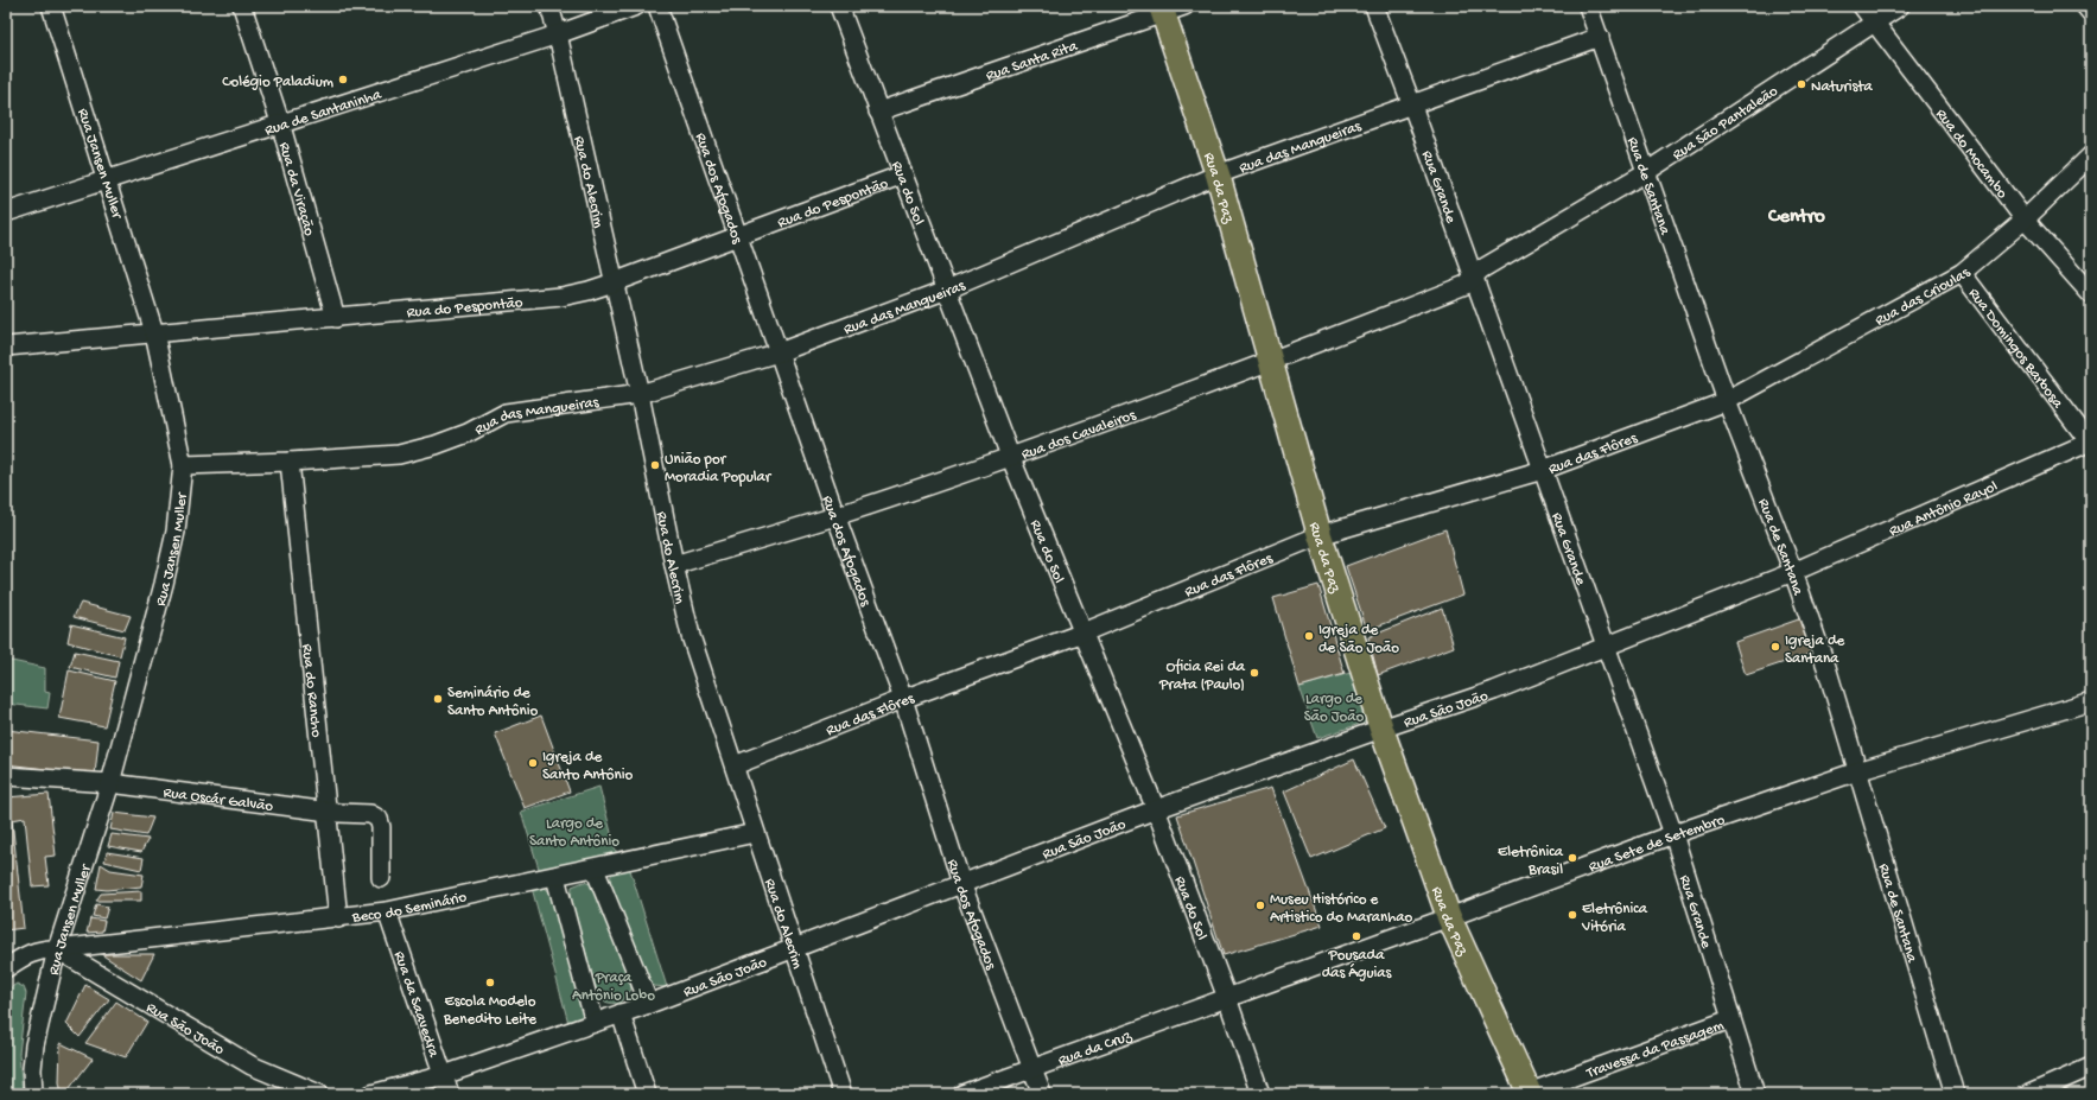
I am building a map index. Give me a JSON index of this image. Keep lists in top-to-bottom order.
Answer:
{
  "streets": {
    "main road": ["Rua da Paz"],
    "street": [
      "Rua Santa Rita",
      "Rua de Santaninha",
      "Rua São Pantaleão",
      "Rua das Mangueiras",
      "Rua do Mocambo",
      "Rua Jansen Muller",
      "Rua do Alecrim",
      "Rua de Santana",
      "Rua Grande",
      "Rua dos Afogados",
      "Rua da Viração",
      "Rua do Sol",
      "Rua do Pespontão",
      "Rua das Crioulas",
      "Rua Domingos Barbosa",
      "Rua dos Cavaleiros",
      "Rua das Flôres",
      "Rua Antônio Rayol",
      "Rua do Rancho",
      "Rua São João",
      "Rua Oscár Galvão",
      "Rua Sete de Setembro",
      "Beco do Seminário",
      "Rua da Saavedra",
      "Rua da Cruz",
      "Travessa da Passagem"
    ]
  },
  "crossings": [
    ["Rua Santa Rita", "Rua da Paz"],
    ["Rua Santa Rita", "Rua do Sol"],
    ["Rua de Santaninha", "Rua Jansen Muller"],
    ["Rua de Santaninha", "Rua do Alecrim"],
    ["Rua de Santaninha", "Rua da Viração"],
    ["Rua São Pantaleão", "Rua do Mocambo"],
    ["Rua São Pantaleão", "Rua de Santana"],
    ["Rua São Pantaleão", "Rua Grande"],
    ["Rua São Pantaleão", "Rua dos Cavaleiros"],
    ["Rua das Mangueiras", "Rua Jansen Muller"],
    ["Rua das Mangueiras", "Rua do Alecrim"],
    ["Rua das Mangueiras", "Rua de Santana"],
    ["Rua das Mangueiras", "Rua Grande"],
    ["Rua das Mangueiras", "Rua dos Afogados"],
    ["Rua das Mangueiras", "Rua da Paz"],
    ["Rua das Mangueiras", "Rua do Sol"],
    ["Rua das Mangueiras", "Rua do Rancho"],
    ["Rua do Mocambo", "Rua das Crioulas"],
    ["Rua Jansen Muller", "Rua do Pespontão"],
    ["Rua Jansen Muller", "Rua São João"],
    ["Rua Jansen Muller", "Rua Oscár Galvão"],
    ["Rua Jansen Muller", "Beco do Seminário"],
    ["Rua do Alecrim", "Rua do Pespontão"],
    ["Rua do Alecrim", "Rua dos Cavaleiros"],
    ["Rua do Alecrim", "Rua das Flôres"],
    ["Rua do Alecrim", "Rua São João"],
    ["Rua do Alecrim", "Beco do Seminário"],
    ["Rua de Santana", "Rua das Crioulas"],
    ["Rua de Santana", "Rua das Flôres"],
    ["Rua de Santana", "Rua Antônio Rayol"],
    ["Rua de Santana", "Rua São João"],
    ["Rua de Santana", "Rua Sete de Setembro"],
    ["Rua Grande", "Rua dos Cavaleiros"],
    ["Rua Grande", "Rua das Flôres"],
    ["Rua Grande", "Rua São João"],
    ["Rua Grande", "Rua Sete de Setembro"],
    ["Rua Grande", "Travessa da Passagem"],
    ["Rua dos Afogados", "Rua do Pespontão"],
    ["Rua dos Afogados", "Rua dos Cavaleiros"],
    ["Rua dos Afogados", "Rua das Flôres"],
    ["Rua dos Afogados", "Rua São João"],
    ["Rua dos Afogados", "Rua da Cruz"],
    ["Rua da Paz", "Rua dos Cavaleiros"],
    ["Rua da Paz", "Rua das Flôres"],
    ["Rua da Paz", "Rua São João"],
    ["Rua da Paz", "Rua Sete de Setembro"],
    ["Rua da Paz", "Travessa da Passagem"],
    ["Rua da Viração", "Rua do Pespontão"],
    ["Rua do Sol", "Rua do Pespontão"],
    ["Rua do Sol", "Rua dos Cavaleiros"],
    ["Rua do Sol", "Rua das Flôres"],
    ["Rua do Sol", "Rua São João"],
    ["Rua do Sol", "Rua Sete de Setembro"],
    ["Rua do Sol", "Rua da Cruz"],
    ["Rua das Crioulas", "Rua Domingos Barbosa"],
    ["Rua das Crioulas", "Rua das Flôres"],
    ["Rua Domingos Barbosa", "Rua Antônio Rayol"],
    ["Rua Antônio Rayol", "Rua São João"],
    ["Rua do Rancho", "Rua Oscár Galvão"],
    ["Rua do Rancho", "Beco do Seminário"],
    ["Rua São João", "Beco do Seminário"],
    ["Rua São João", "Rua da Saavedra"],
    ["Rua Sete de Setembro", "Rua da Cruz"],
    ["Beco do Seminário", "Rua da Saavedra"]
  ],
  "districts": ["Centro"],
  "parks": ["Largo de São João", "Largo de Santo Antônio", "Praça Antônio Lobo"],
  "places": [
    "Colégio Paladium",
    "Naturista",
    "União por Moradia Popular",
    "Igreja de de São João",
    "Igreja de Santana",
    "Oficia Rei da Prata (Paulo)",
    "Seminário de Santo Antônio",
    "Igreja de Santo Antônio",
    "Eletrônica Brasil",
    "Museu Histórico e Artistico do Maranhao",
    "Eletrônica Vitória",
    "Pousada das Águias",
    "Escola Modelo Benedito Leite"
  ]
}
